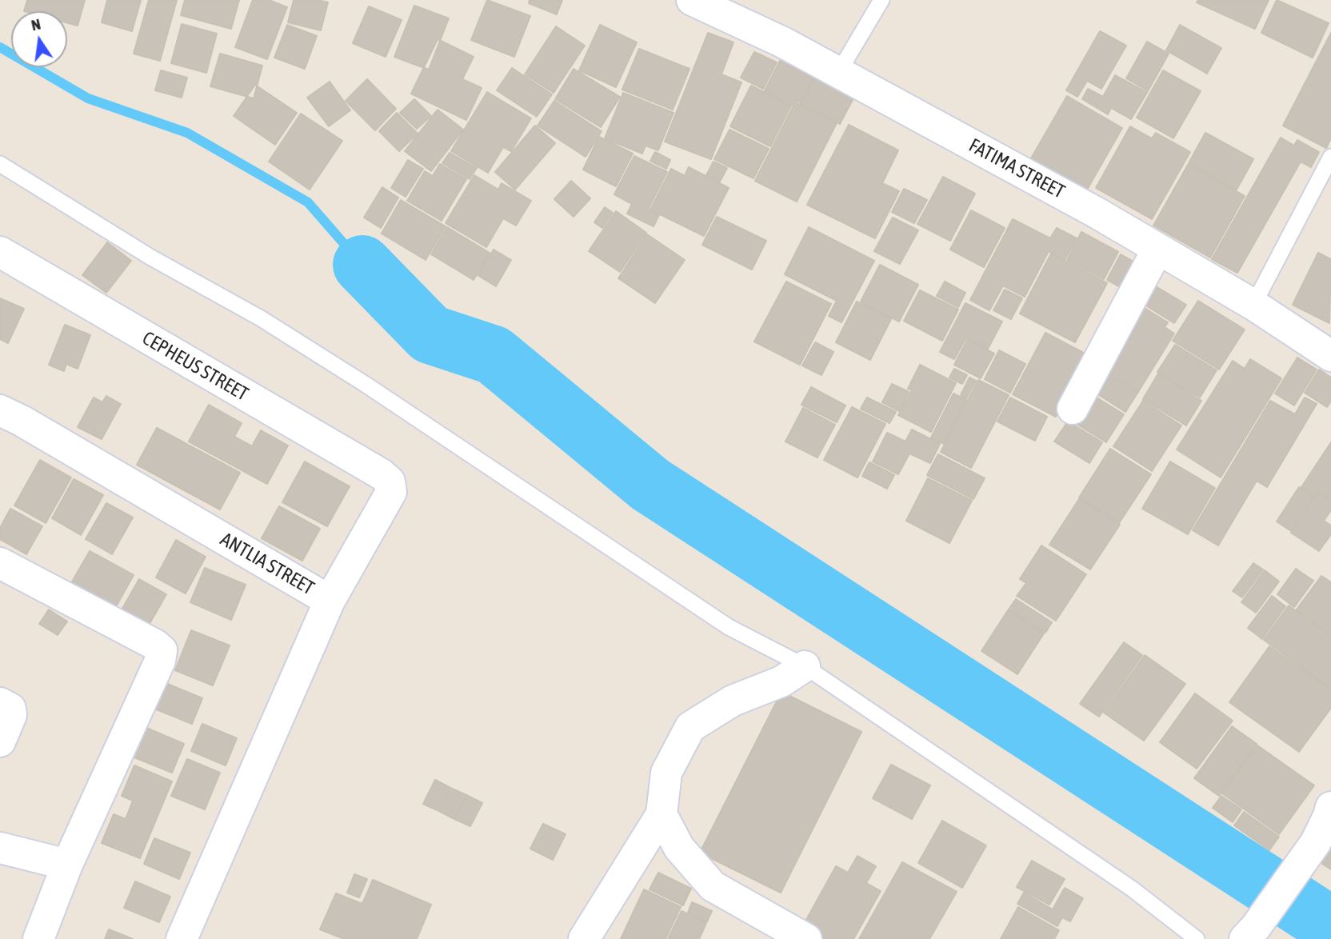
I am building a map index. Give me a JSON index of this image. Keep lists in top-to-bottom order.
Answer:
{
  "streets": {
    "street": ["FATIMA STREET", "CEPHEUS STREET", "ANTLIA STREET"]
  },
  "crossings": [
    ["CEPHEUS STREET", "ANTLIA STREET"]
  ],
  "north": "top"
}
